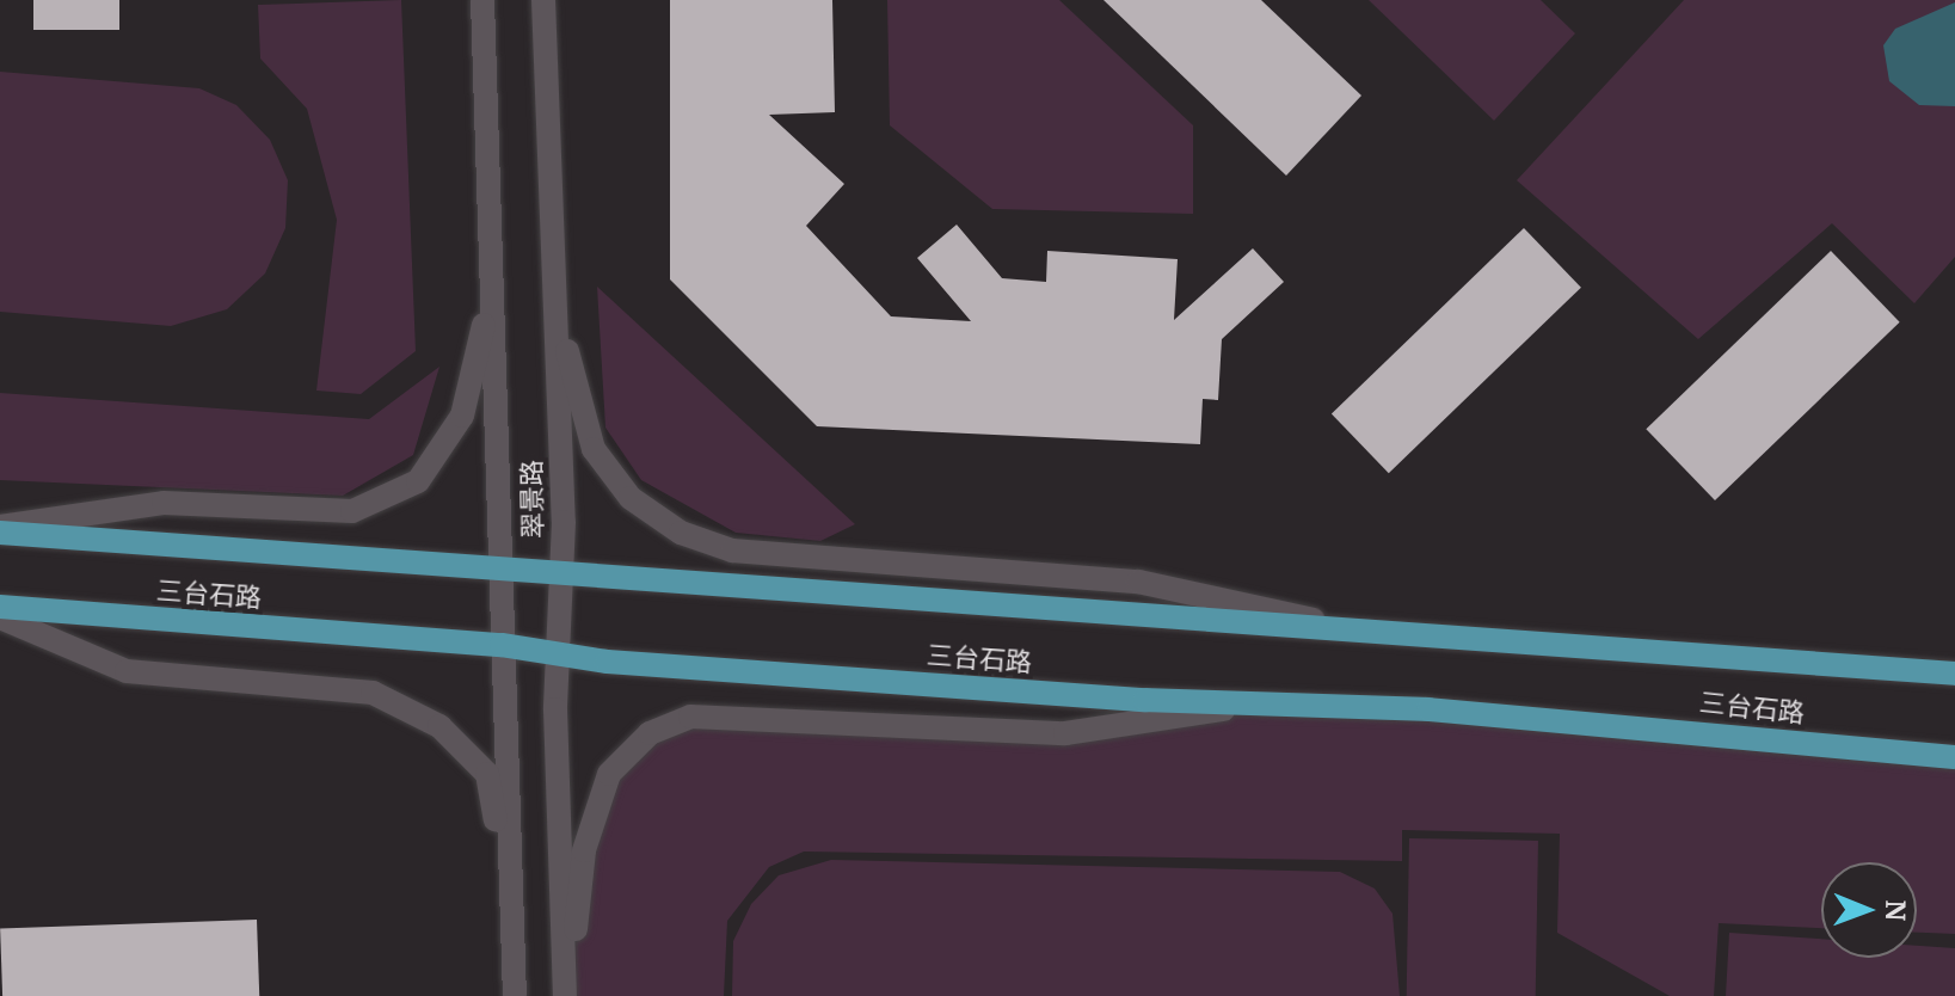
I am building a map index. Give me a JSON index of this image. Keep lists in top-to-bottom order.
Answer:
{
  "streets": {
    "main road": ["翠景路", "三台石路"]
  },
  "crossings": [
    ["翠景路", "三台石路"]
  ],
  "north": "right"
}
